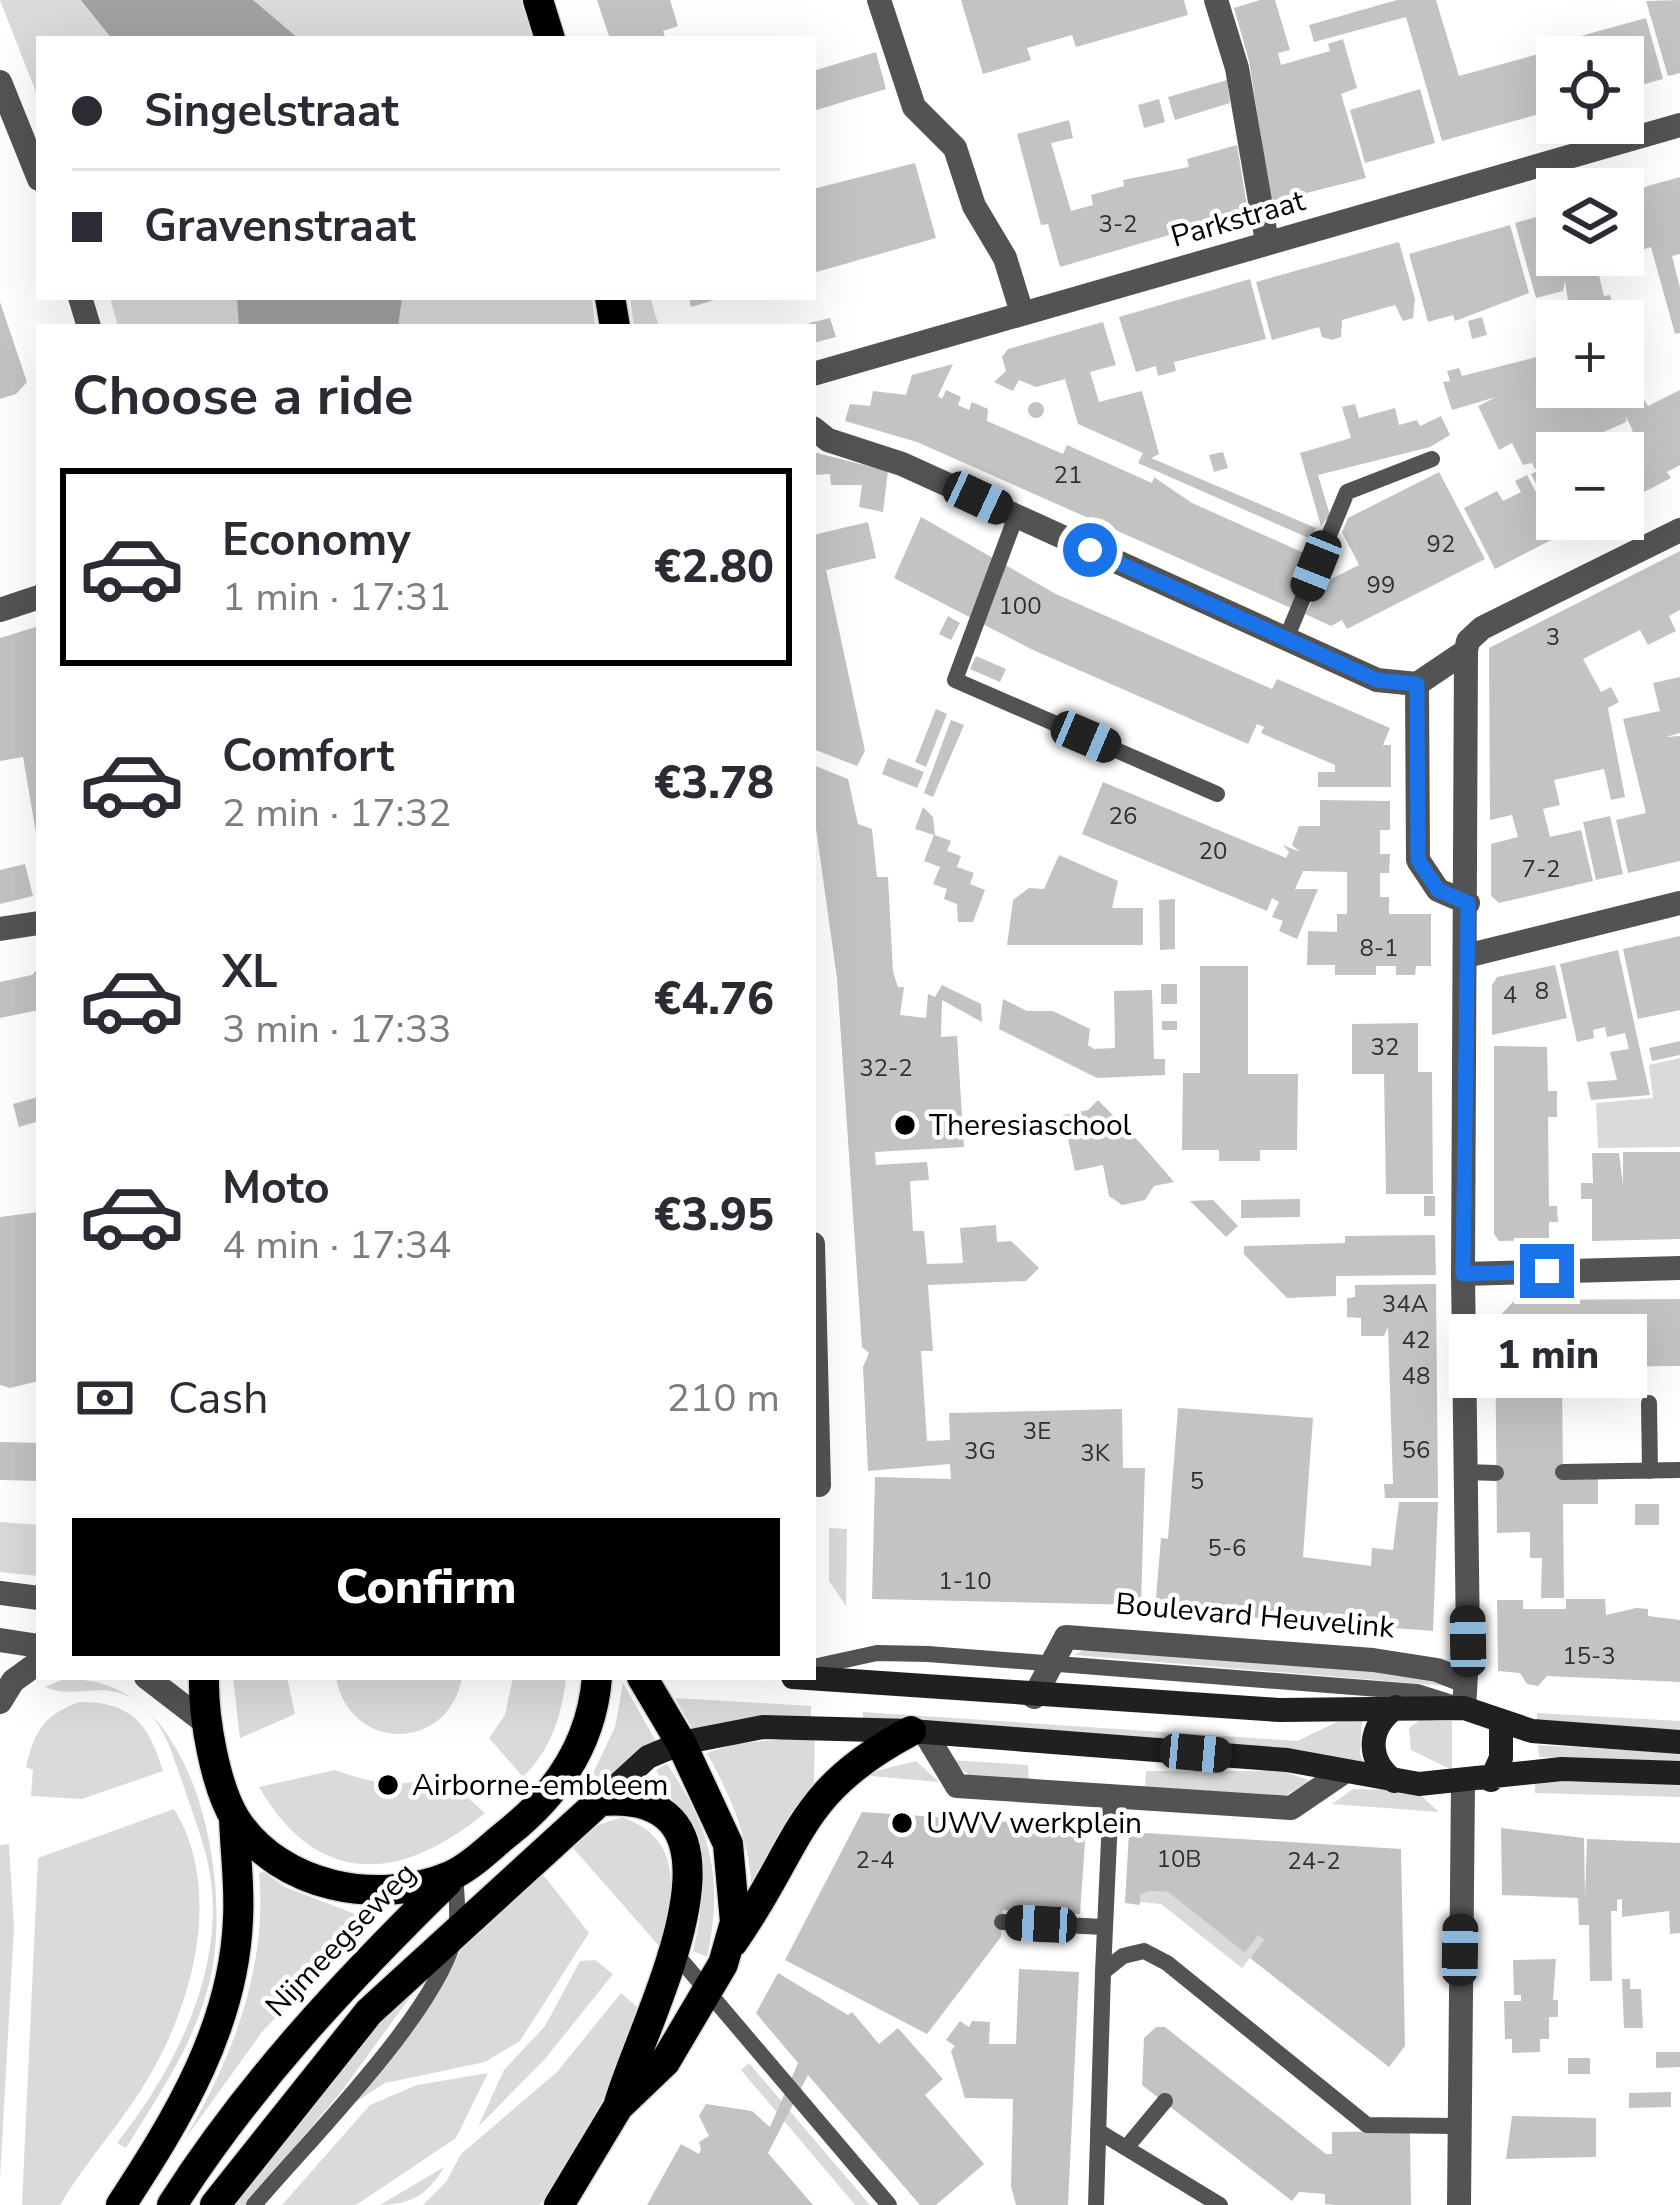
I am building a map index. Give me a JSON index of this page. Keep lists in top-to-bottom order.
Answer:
{
  "streets": {
    "main road": ["Boulevard Heuvelink", "Nijmeegseweg"],
    "street": ["Parkstraat"]
  },
  "places": ["Theresiaschool", "Airborne-embleem", "UWV werkplein"],
  "house_numbers": [
    "3-2",
    "21",
    "92",
    "99",
    "100",
    "3",
    "26",
    "20",
    "7-2",
    "8-1",
    "8",
    "4",
    "32",
    "32-2",
    "34A",
    "42",
    "48",
    "3E",
    "56",
    "3G",
    "3K",
    "5",
    "5-6",
    "1-10",
    "15-3",
    "10B",
    "2-4",
    "24-2"
  ],
  "page": {
    "map_buttons": ["+", "−"],
    "banner": ["Singelstraat", "Gravenstraat"],
    "heading": "Choose a ride",
    "list": [
      {
        "name": "Economy",
        "note": "1 min · 17:31",
        "value": "€2.80"
      },
      {
        "name": "Comfort",
        "note": "2 min · 17:32",
        "value": "€3.78"
      },
      {
        "name": "XL",
        "note": "3 min · 17:33",
        "value": "€4.76"
      },
      {
        "name": "Moto",
        "note": "4 min · 17:34",
        "value": "€3.95"
      }
    ],
    "bubble": "1 min",
    "pay": ["Cash", "210 m"],
    "buttons": "Confirm"
  }
}
